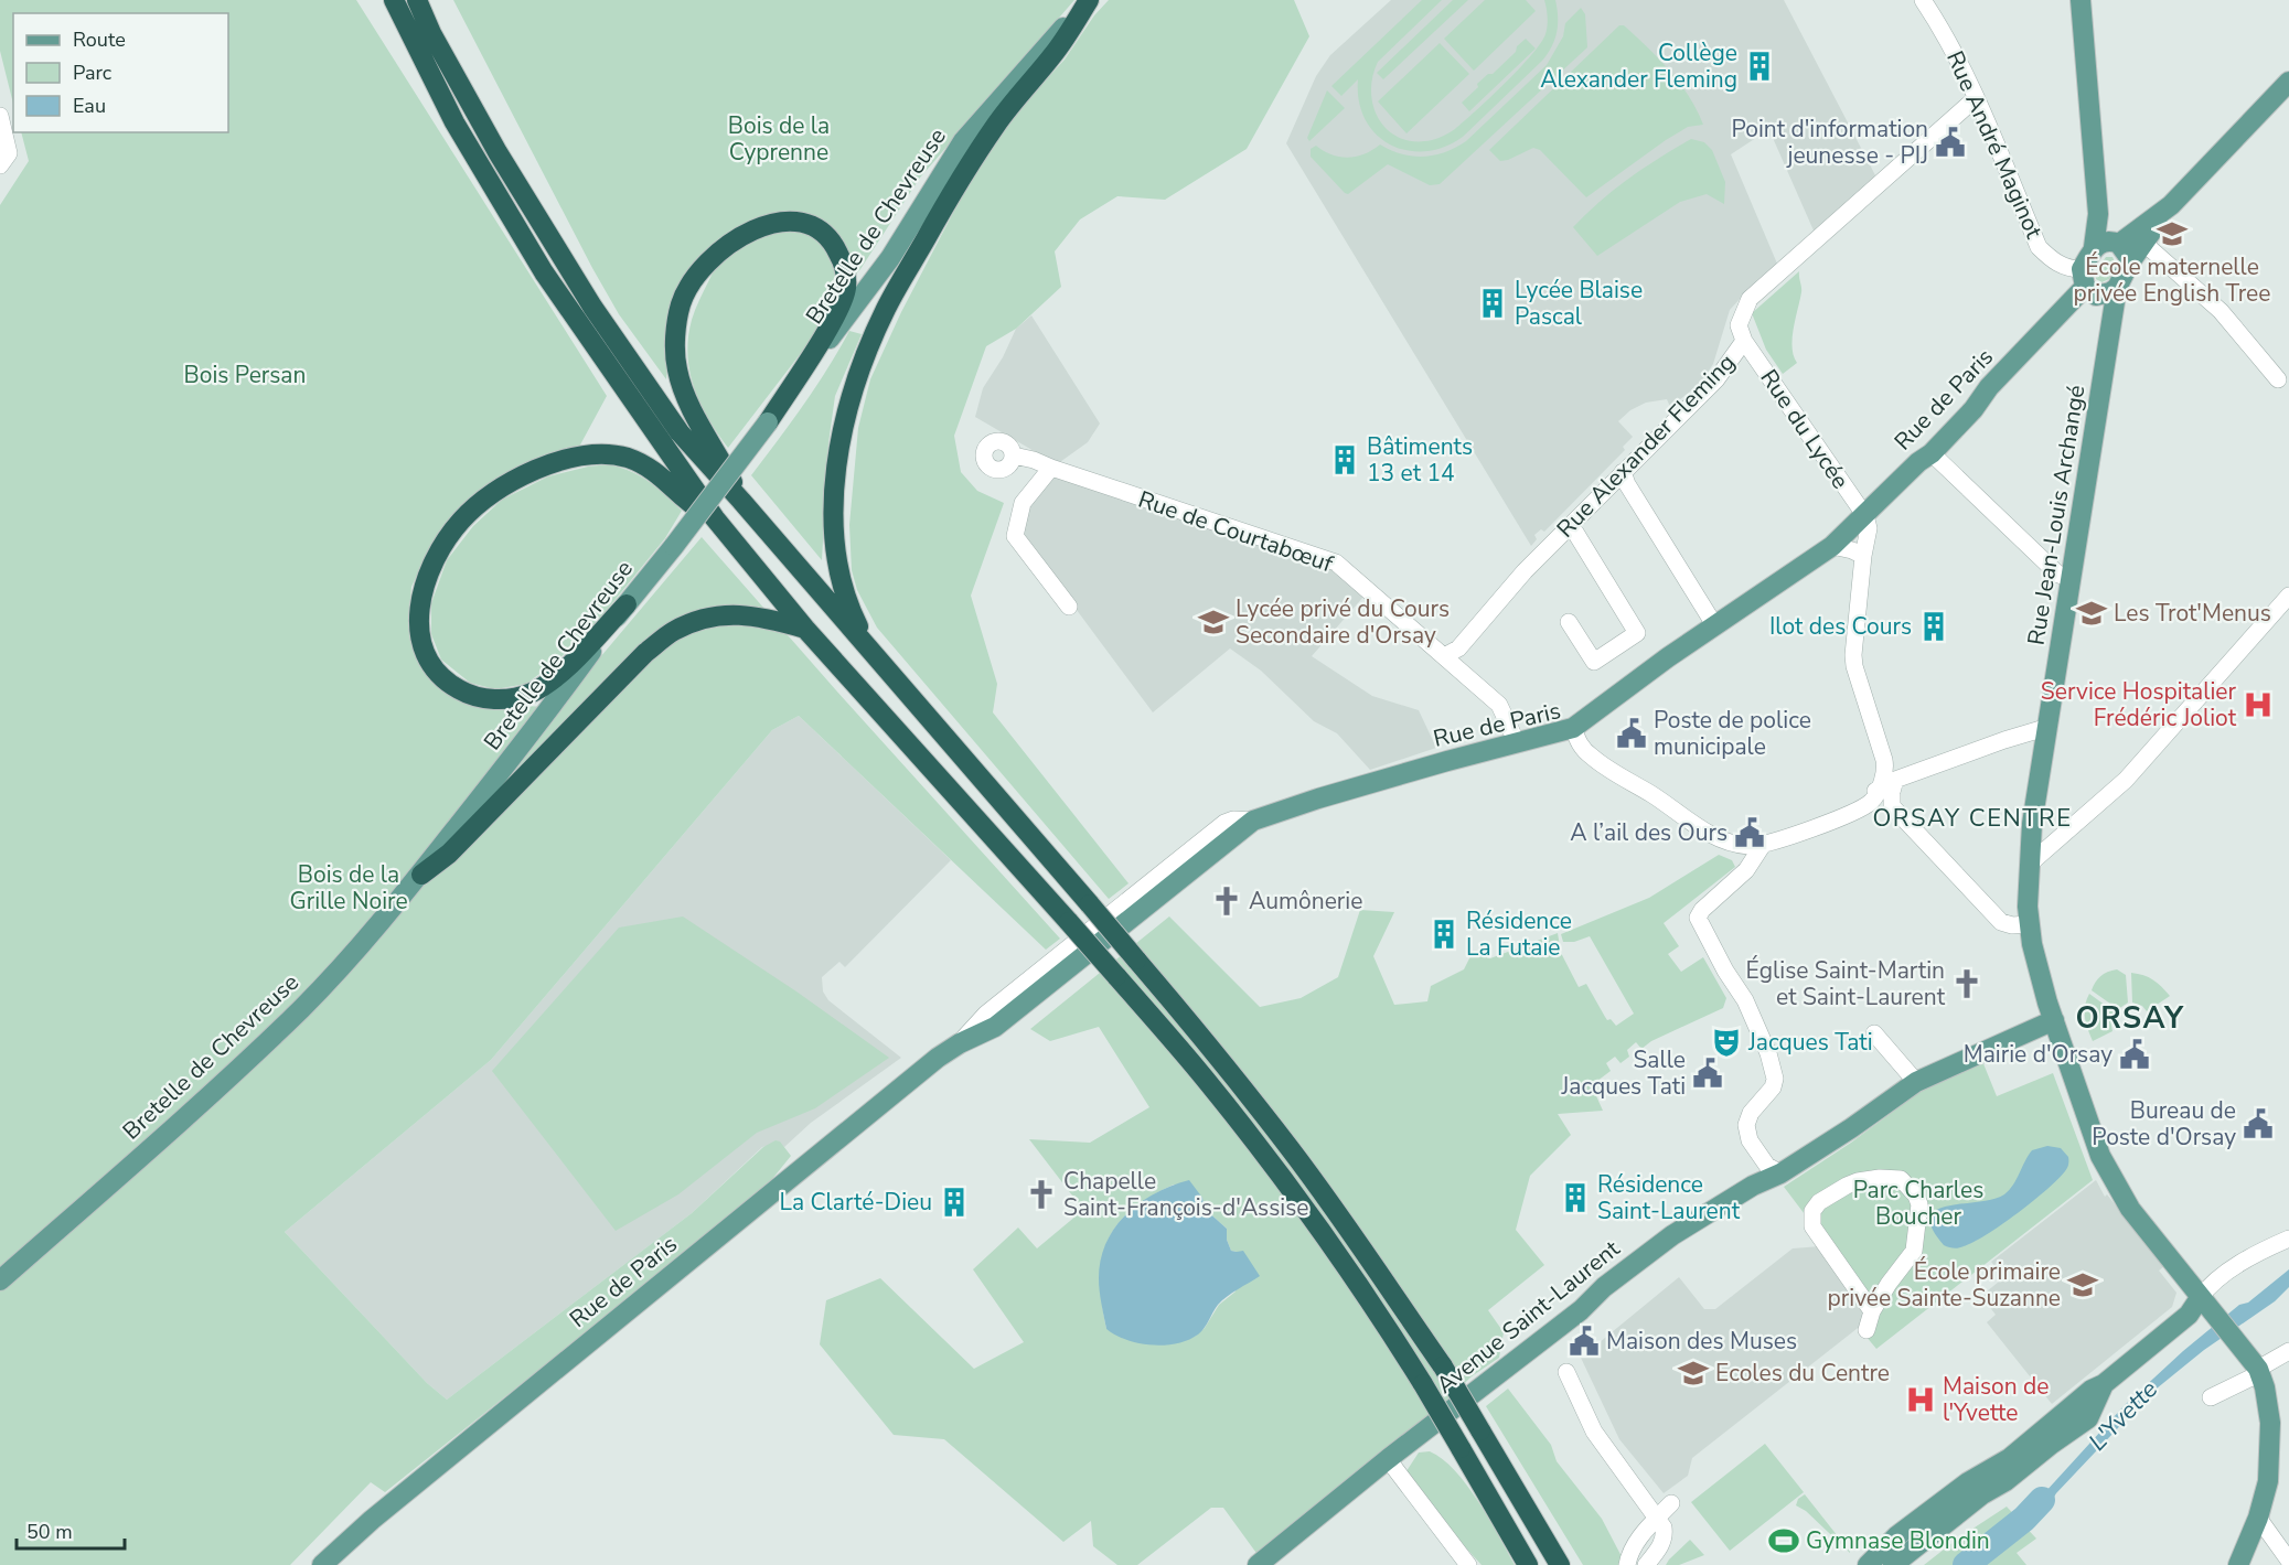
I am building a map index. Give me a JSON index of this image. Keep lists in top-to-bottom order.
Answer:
{
  "streets": {
    "main road": [
      "Bretelle de Chevreuse",
      "Rue de Paris",
      "Rue Jean-Louis Archangé",
      "Avenue Saint-Laurent"
    ],
    "street": [
      "Rue André Maginot",
      "Rue du Lycée",
      "Rue Alexander Fleming",
      "Rue de Courtabœuf"
    ]
  },
  "crossings": [
    ["Rue André Maginot", "Rue de Paris"],
    ["Rue André Maginot", "Rue Alexander Fleming"],
    ["Rue André Maginot", "Rue Jean-Louis Archangé"],
    ["Rue de Paris", "Rue du Lycée"],
    ["Rue de Paris", "Rue Jean-Louis Archangé"],
    ["Rue du Lycée", "Rue Alexander Fleming"],
    ["Rue Alexander Fleming", "Rue de Courtabœuf"],
    ["Rue Jean-Louis Archangé", "Avenue Saint-Laurent"]
  ],
  "districts": ["ORSAY CENTRE", "ORSAY"],
  "water": ["L'Yvette"],
  "parks": [
    "Bois de la Cyprenne",
    "Bois Persan",
    "Bois de la Grille Noire",
    "Parc Charles Boucher"
  ],
  "places": {
    "building": [
      "Collège Alexander Fleming",
      "Lycée Blaise Pascal",
      "Bâtiments 13 et 14",
      "Ilot des Cours",
      "Résidence La Futaie",
      "Résidence Saint-Laurent",
      "La Clarté-Dieu"
    ],
    "public building": [
      "Point d'information jeunesse - PIJ",
      "Poste de police municipale",
      "A l’ail des Ours",
      "Mairie d'Orsay",
      "Salle Jacques Tati",
      "Bureau de Poste d'Orsay",
      "Maison des Muses"
    ],
    "school or university": [
      "École maternelle privée English Tree",
      "Les Trot'Menus",
      "Lycée privé du Cours Secondaire d'Orsay",
      "École primaire privée Sainte-Suzanne",
      "Ecoles du Centre"
    ],
    "hospital": ["Service Hospitalier Frédéric Joliot", "Maison de l'Yvette"],
    "church": ["Aumônerie", "Église Saint-Martin et Saint-Laurent", "Chapelle Saint-François-d'Assise"],
    "theatre": ["Jacques Tati"],
    "sports": ["Gymnase Blondin"]
  },
  "legend": ["Route", "Parc", "Eau"],
  "scale_bar": "50 m"
}
